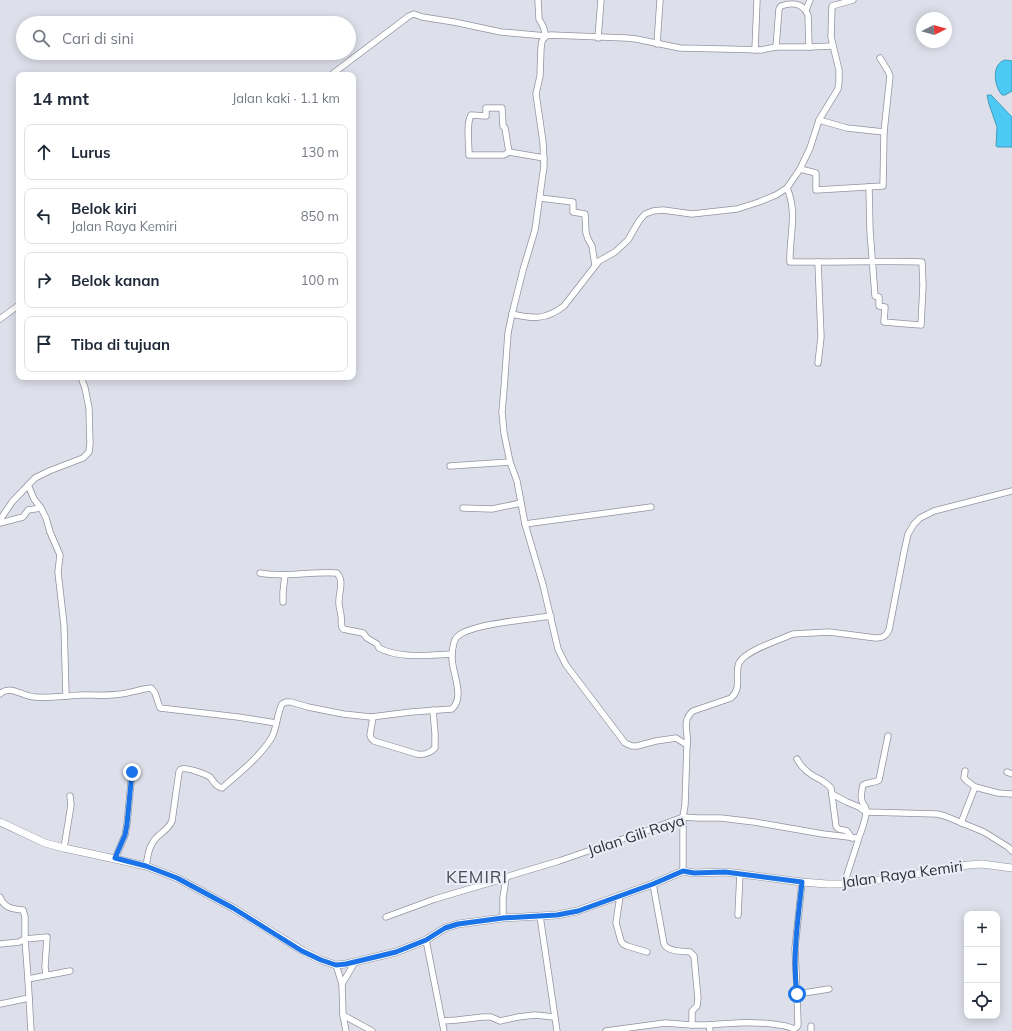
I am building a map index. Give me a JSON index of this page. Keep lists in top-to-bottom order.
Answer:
{
  "streets": {
    "street": ["Jalan Gili Raya", "Jalan Raya Kemiri"]
  },
  "districts": ["KEMIRI"],
  "north": "right",
  "page": {
    "search": "Cari di sini",
    "heading": ["14 mnt", "Jalan kaki · 1.1 km"],
    "list": [
      ["Lurus", "130 m"],
      ["Belok kiri", "Jalan Raya Kemiri", "850 m"],
      ["Belok kanan", "100 m"],
      "Tiba di tujuan"
    ],
    "map_buttons": ["+", "−"]
  }
}
